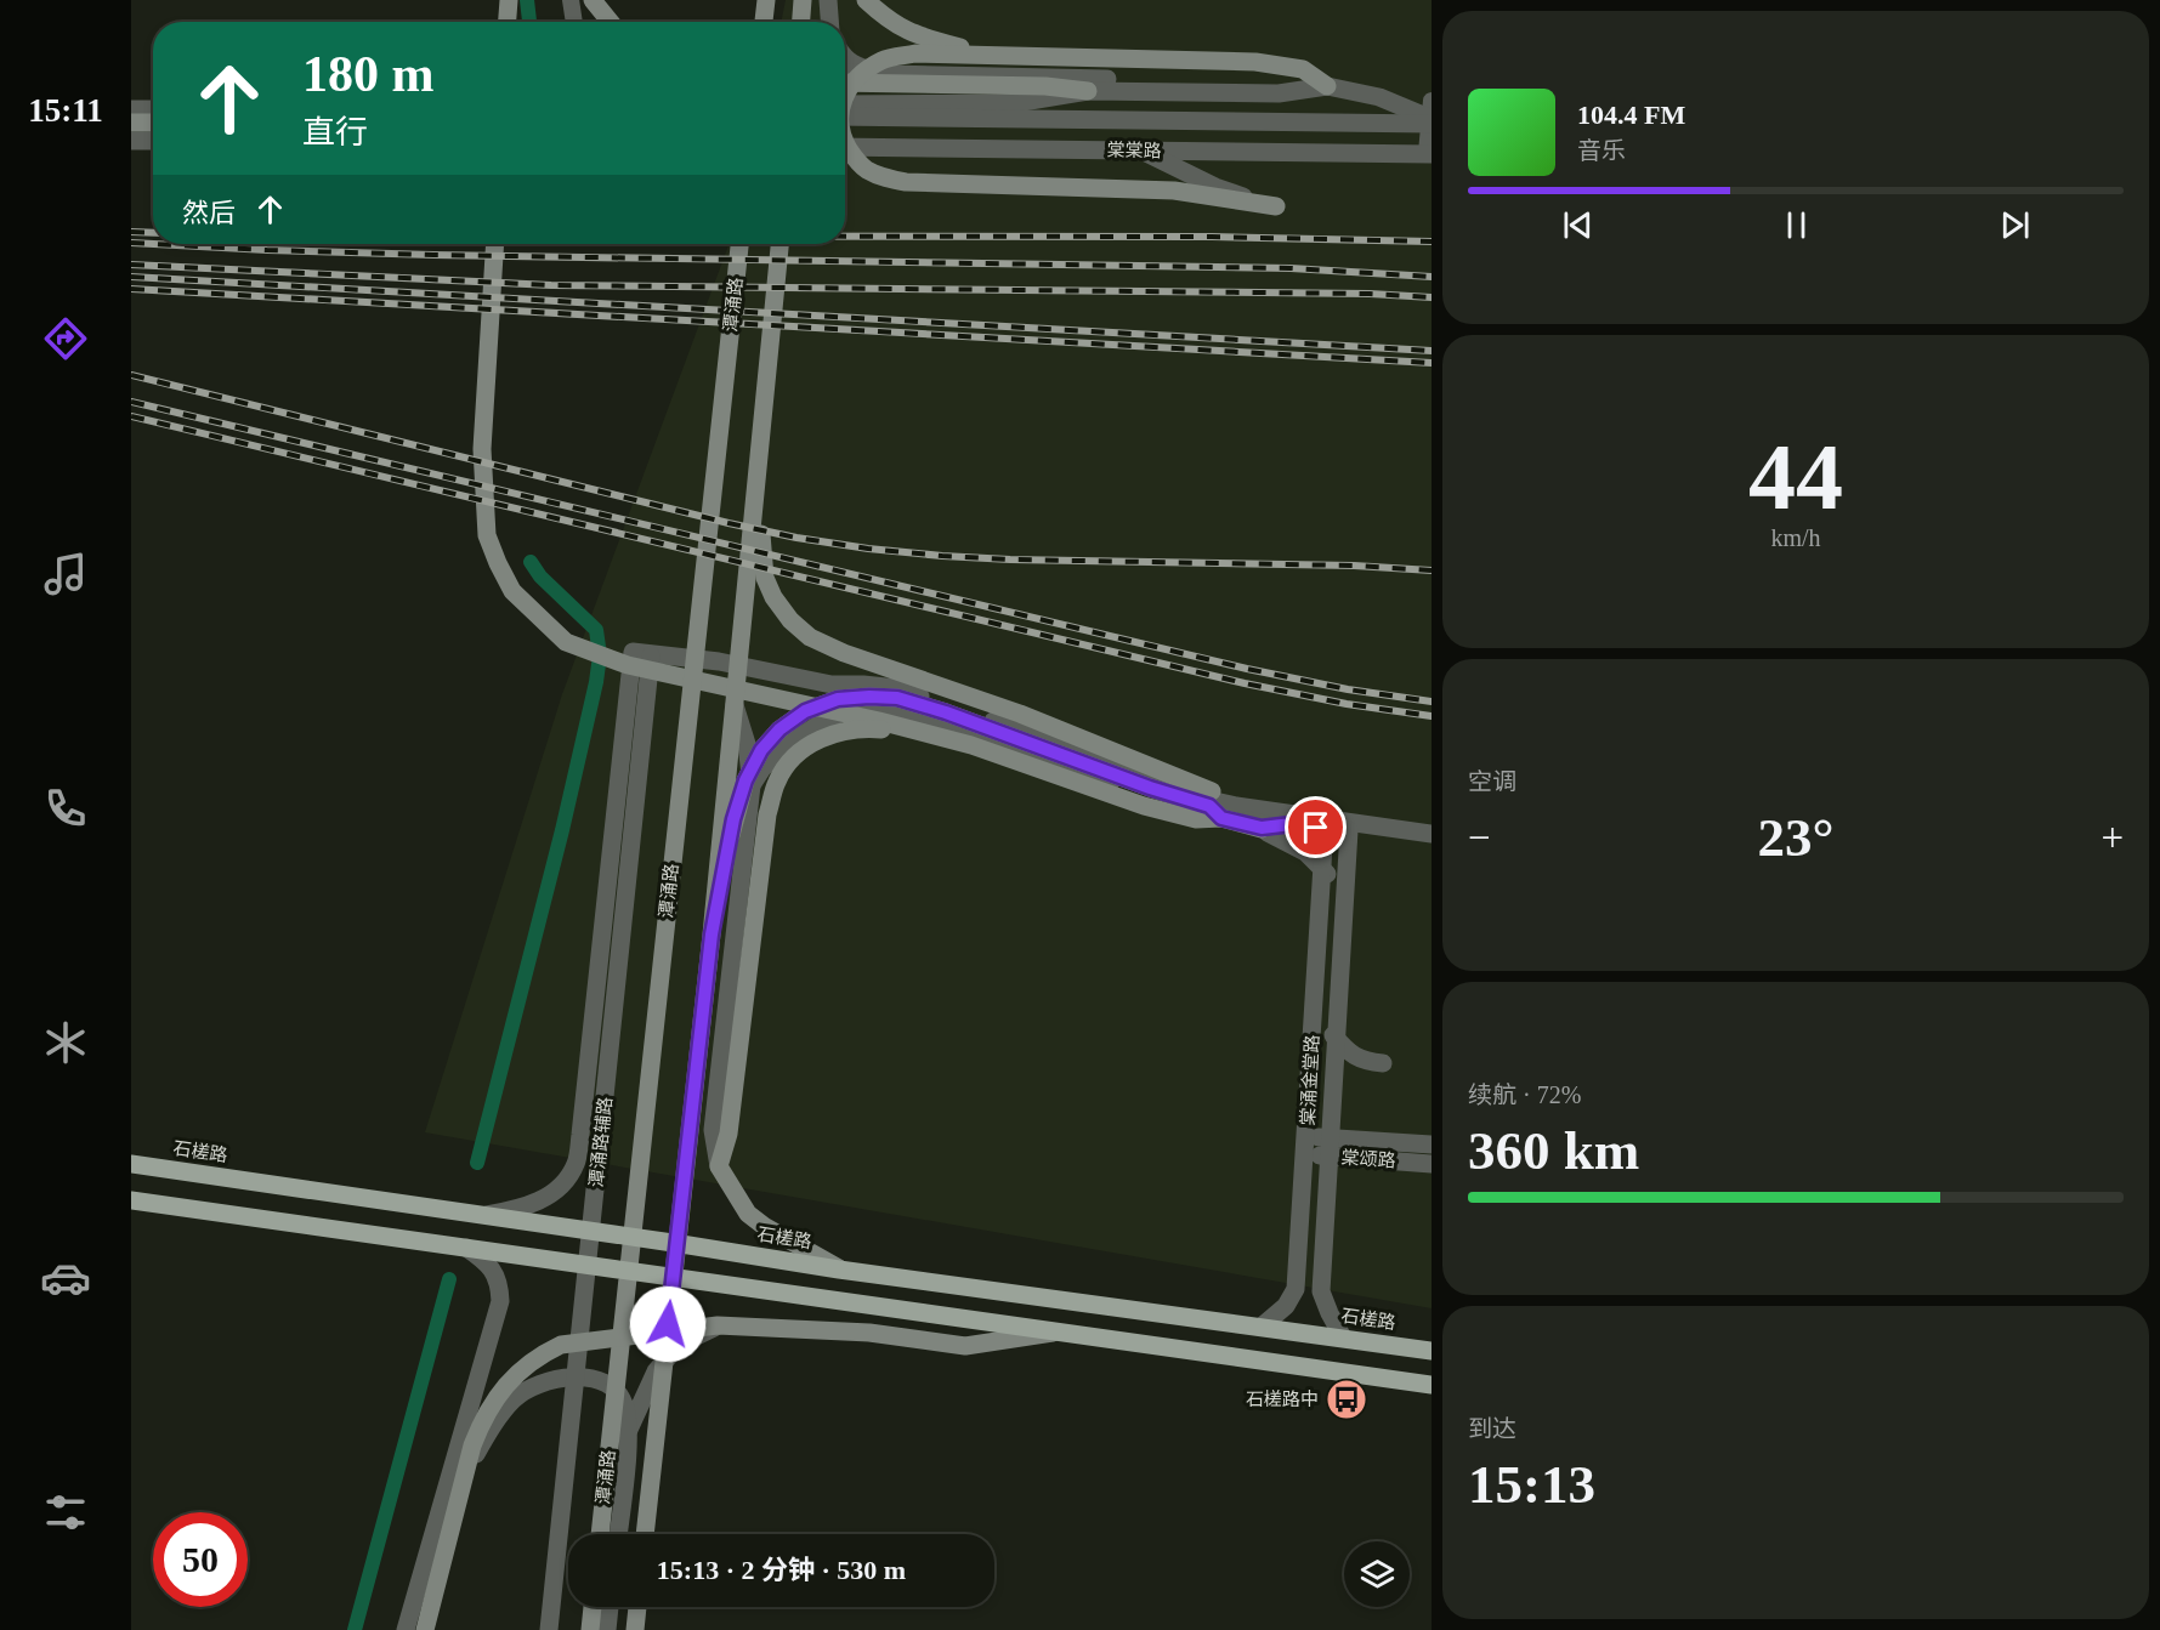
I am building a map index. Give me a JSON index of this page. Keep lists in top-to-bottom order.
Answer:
{
  "streets": {
    "main road": ["潭涌路", "石槎路"],
    "street": [
      "棠棠路",
      "棠涌金堂路",
      "潭涌路辅路",
      "棠颂路"
    ]
  },
  "crossings": [
    ["棠涌金堂路", "石槎路"],
    ["棠涌金堂路", "棠颂路"]
  ],
  "places": {
    "bus stop": ["石槎路中"]
  },
  "page": {
    "tabs": "15:11",
    "turn": ["180 m", "直行"],
    "song": ["104.4 FM", "音乐"],
    "then": "然后",
    "tile": [
      ["44", "km/h"],
      "空调",
      ["续航 · 72%", "360 km"],
      ["到达", "15:13"]
    ],
    "heat": ["−", "23°", "+"],
    "limit": "50",
    "trip": "15:13 · 2 分钟 · 530 m"
  }
}
